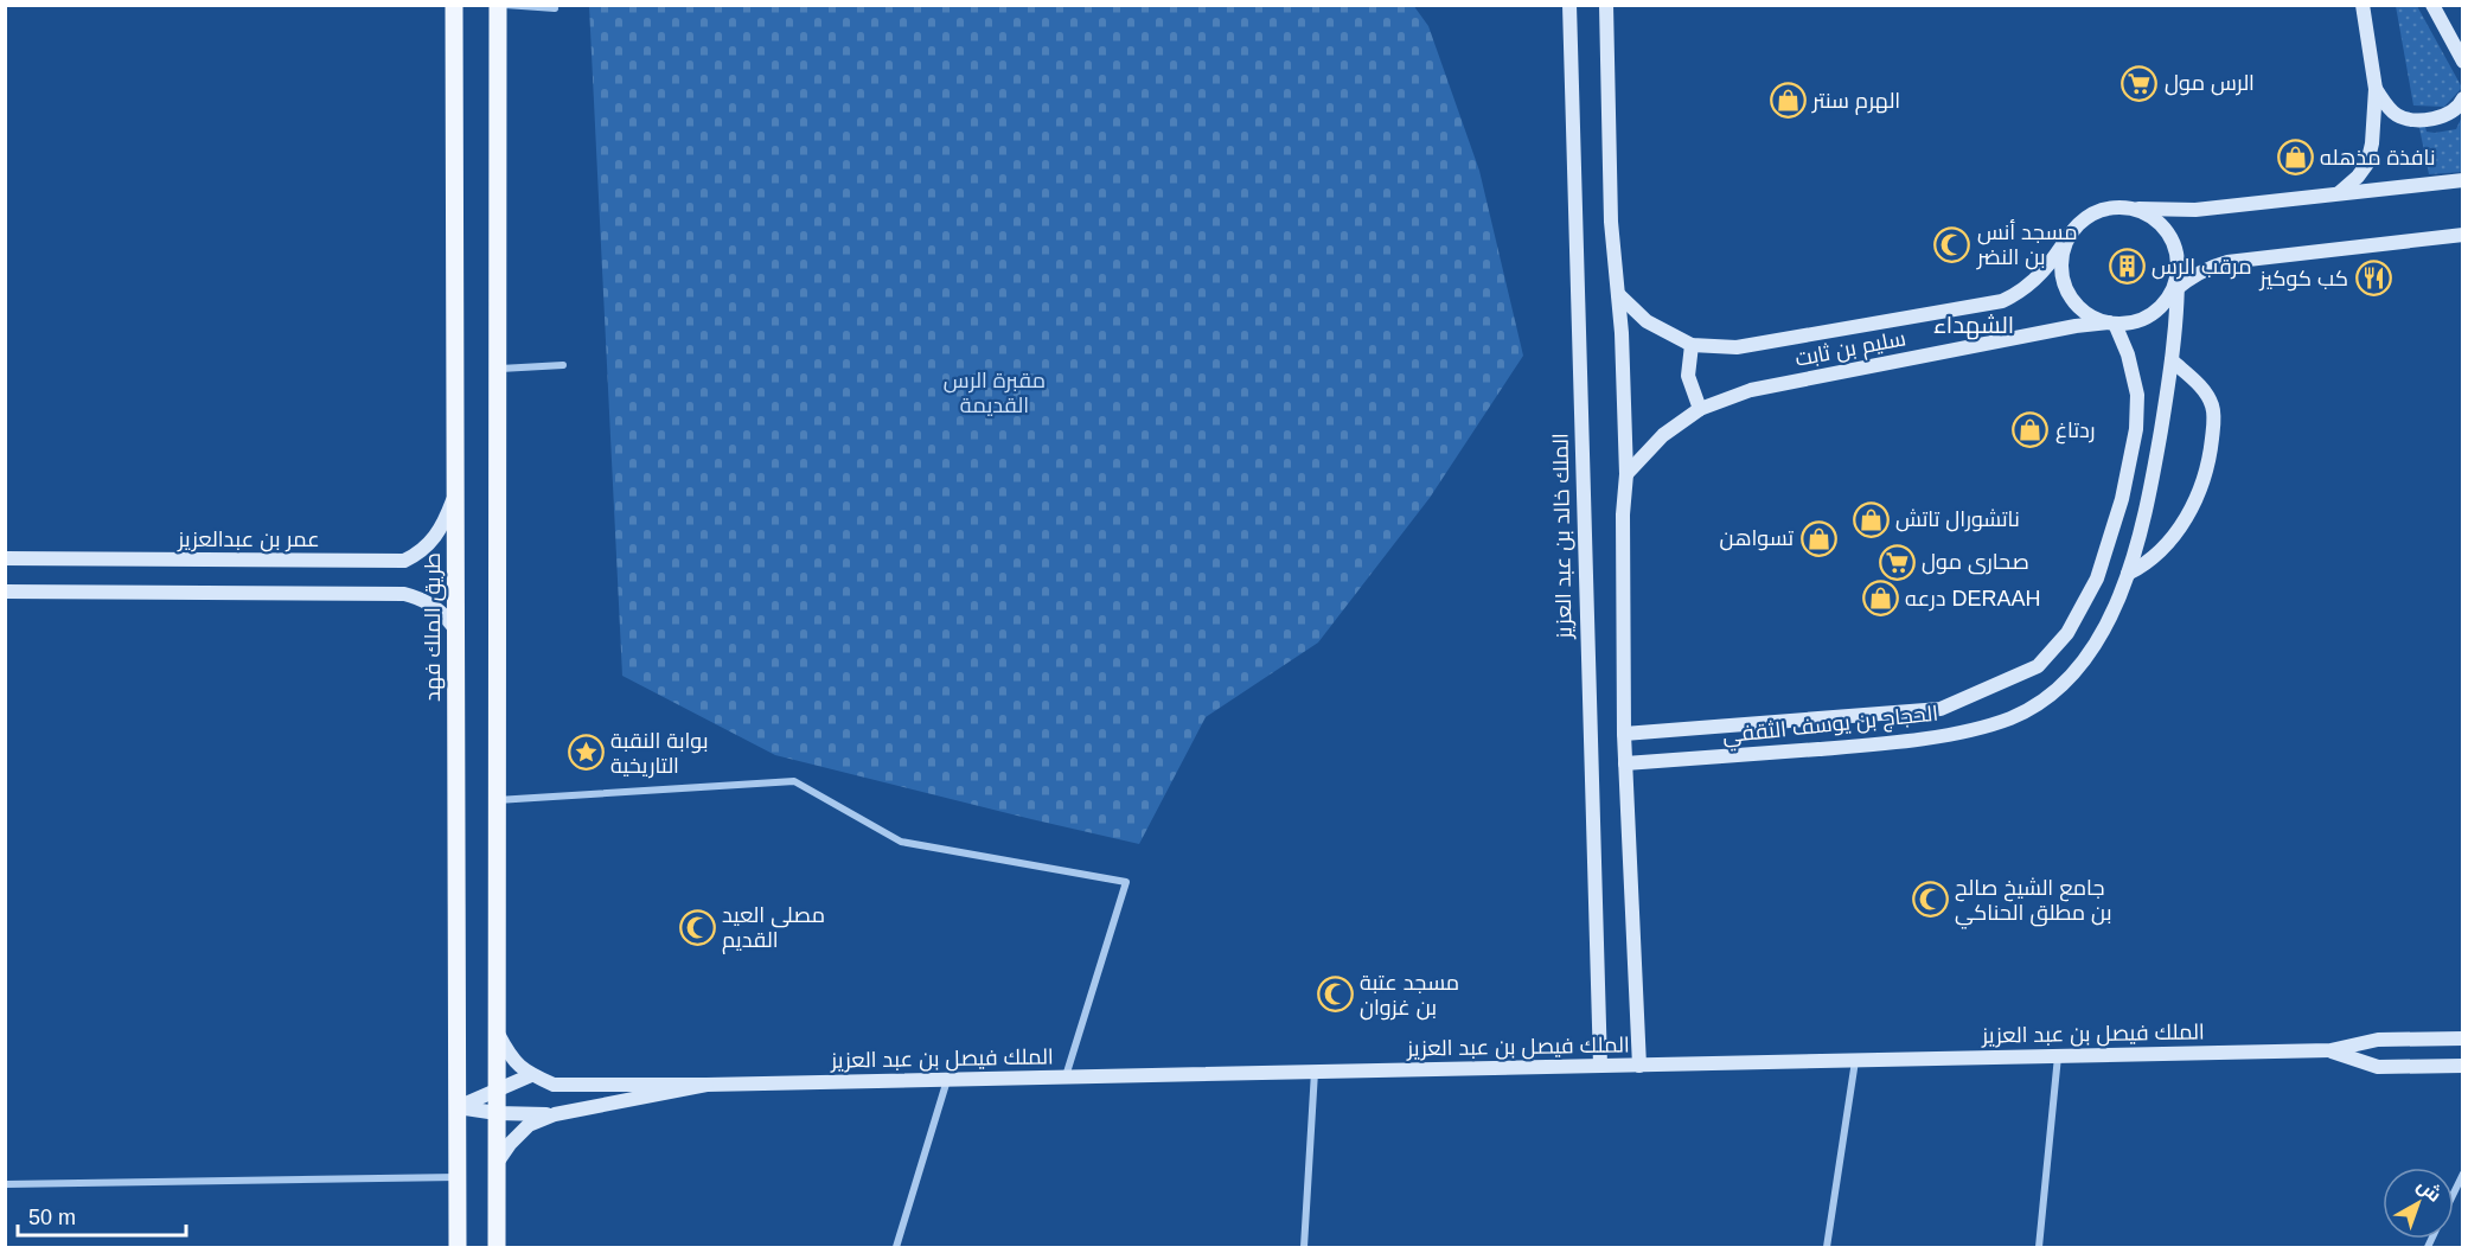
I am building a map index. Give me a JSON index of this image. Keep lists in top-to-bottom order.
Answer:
{
  "streets": {
    "main road": ["طريق الملك فهد"],
    "street": [
      "سليم بن ثابت",
      "الملك خالد بن عبد العزيز",
      "عمر بن عبدالعزيز",
      "الحجاج بن يوسف الثقفي",
      "الملك فيصل بن عبد العزيز"
    ]
  },
  "crossings": [
    ["سليم بن ثابت", "الحجاج بن يوسف الثقفي"],
    ["الملك خالد بن عبد العزيز", "الملك فيصل بن عبد العزيز"],
    ["عمر بن عبدالعزيز", "طريق الملك فهد"]
  ],
  "districts": ["الشهداء"],
  "parks": ["مقبرة الرس القديمة"],
  "places": {
    "supermarket": ["الرس مول", "صحارى مول"],
    "shop": [
      "الهرم سنتر",
      "نافذة مذهله",
      "ردتاغ",
      "ناتشورال تاتش",
      "تسواهن",
      "درعه DERAAH"
    ],
    "mosque": [
      "مسجد أنس بن النضر",
      "جامع الشيخ صالح بن مطلق الحناكي",
      "مصلى العيد القديم",
      "مسجد عتبة بن غزوان"
    ],
    "building": ["مرقب الرس"],
    "restaurant": ["كب كوكيز"],
    "place": ["بوابة النقبة التاريخية"]
  },
  "scale_bar": "50 m",
  "north": "top right"
}
